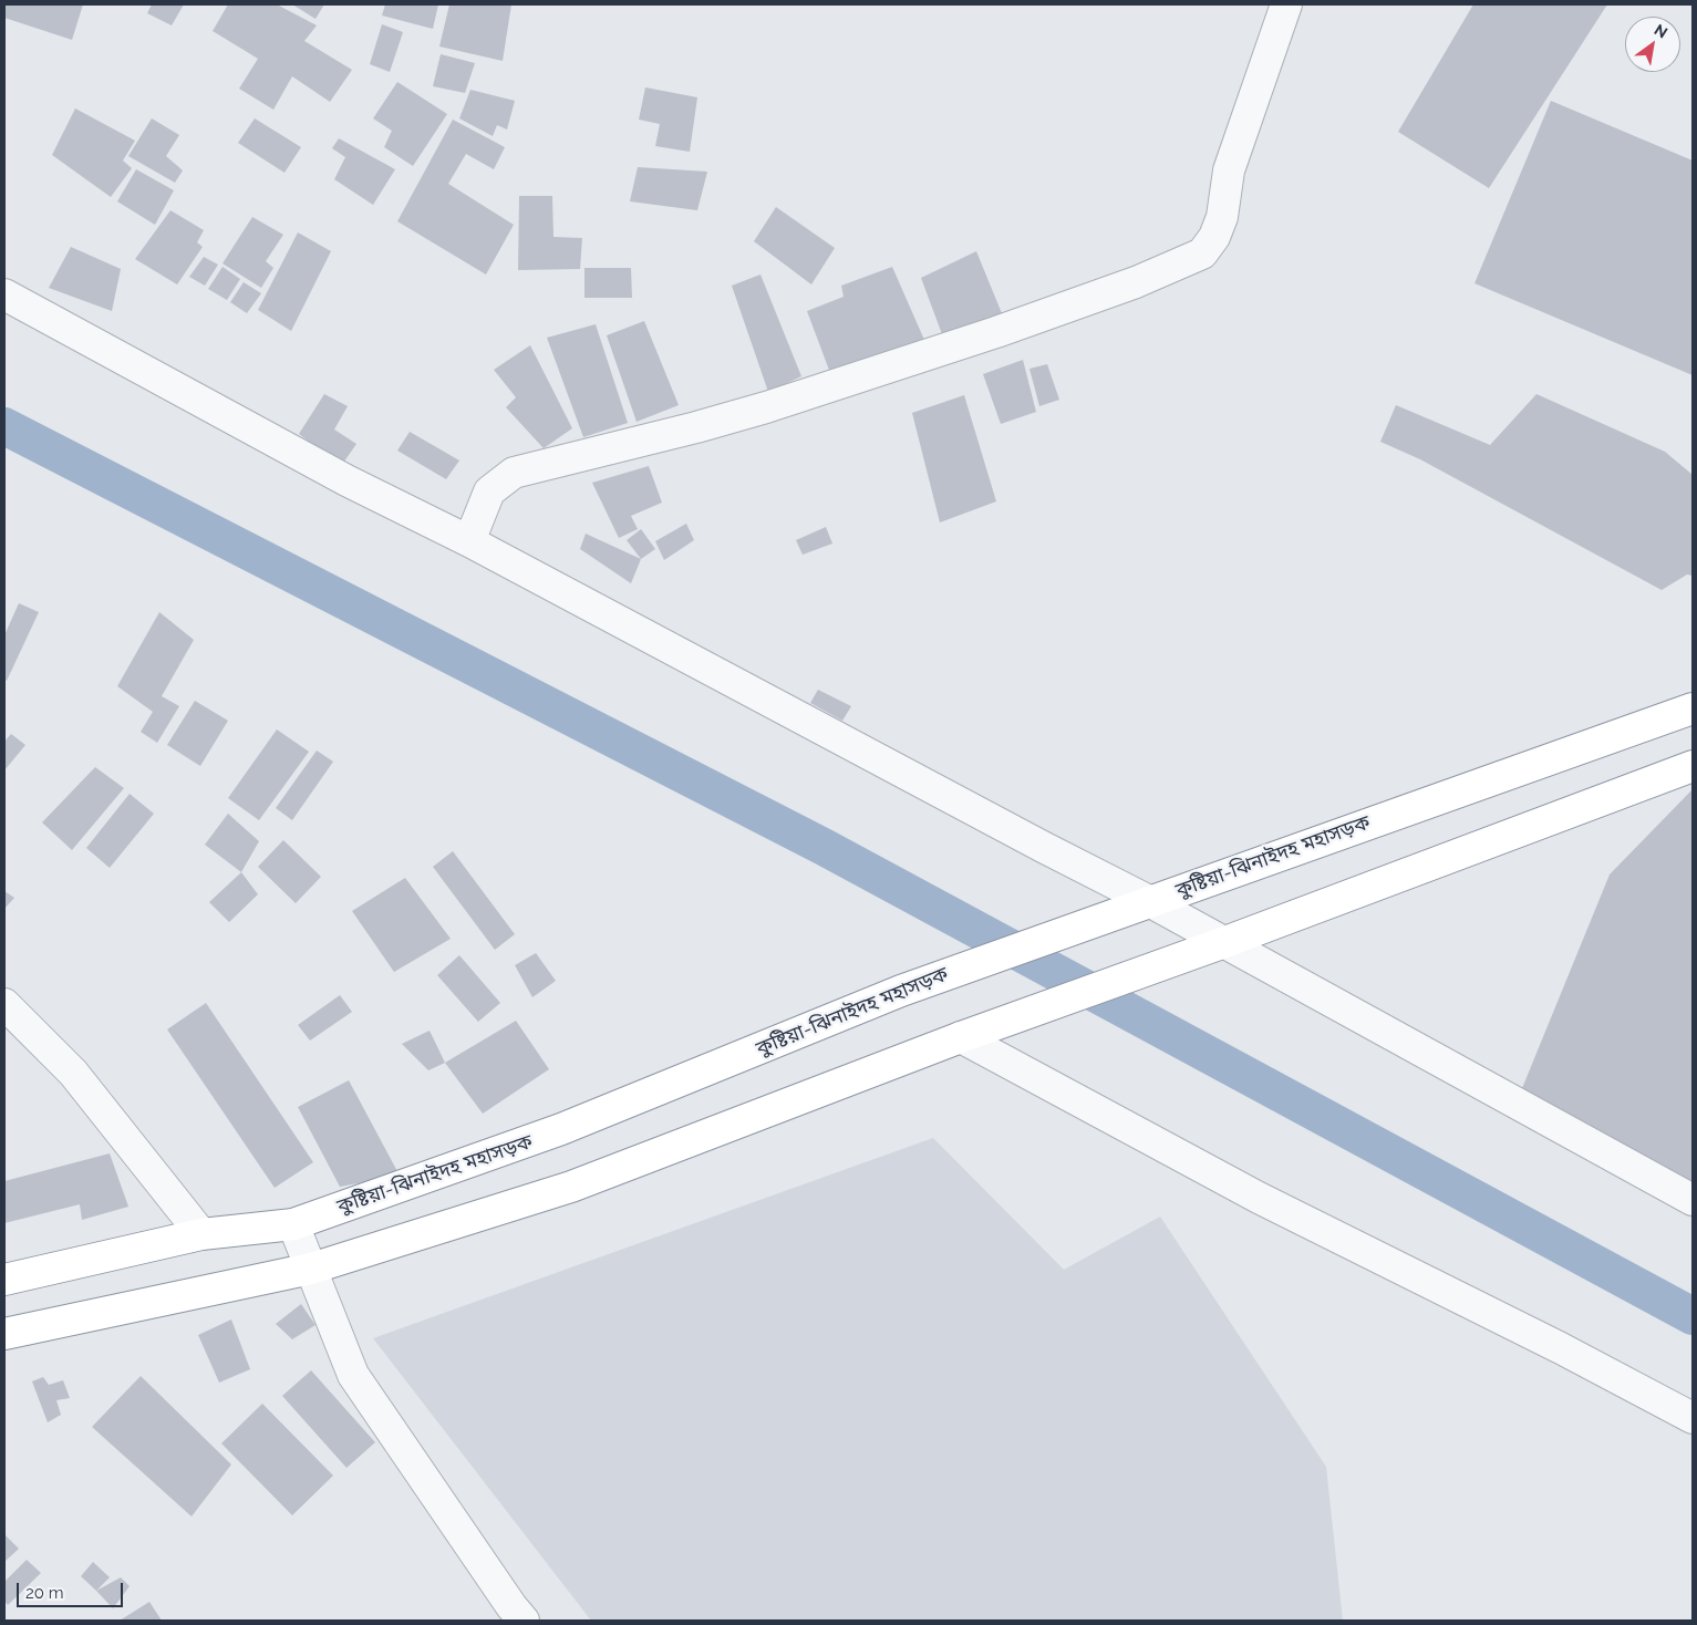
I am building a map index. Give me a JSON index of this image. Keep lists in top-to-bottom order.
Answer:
{
  "streets": {
    "highway": ["কুষ্টিয়া-ঝিনাইদহ মহাসড়ক"]
  },
  "scale_bar": "20 m",
  "north": "top right"
}
